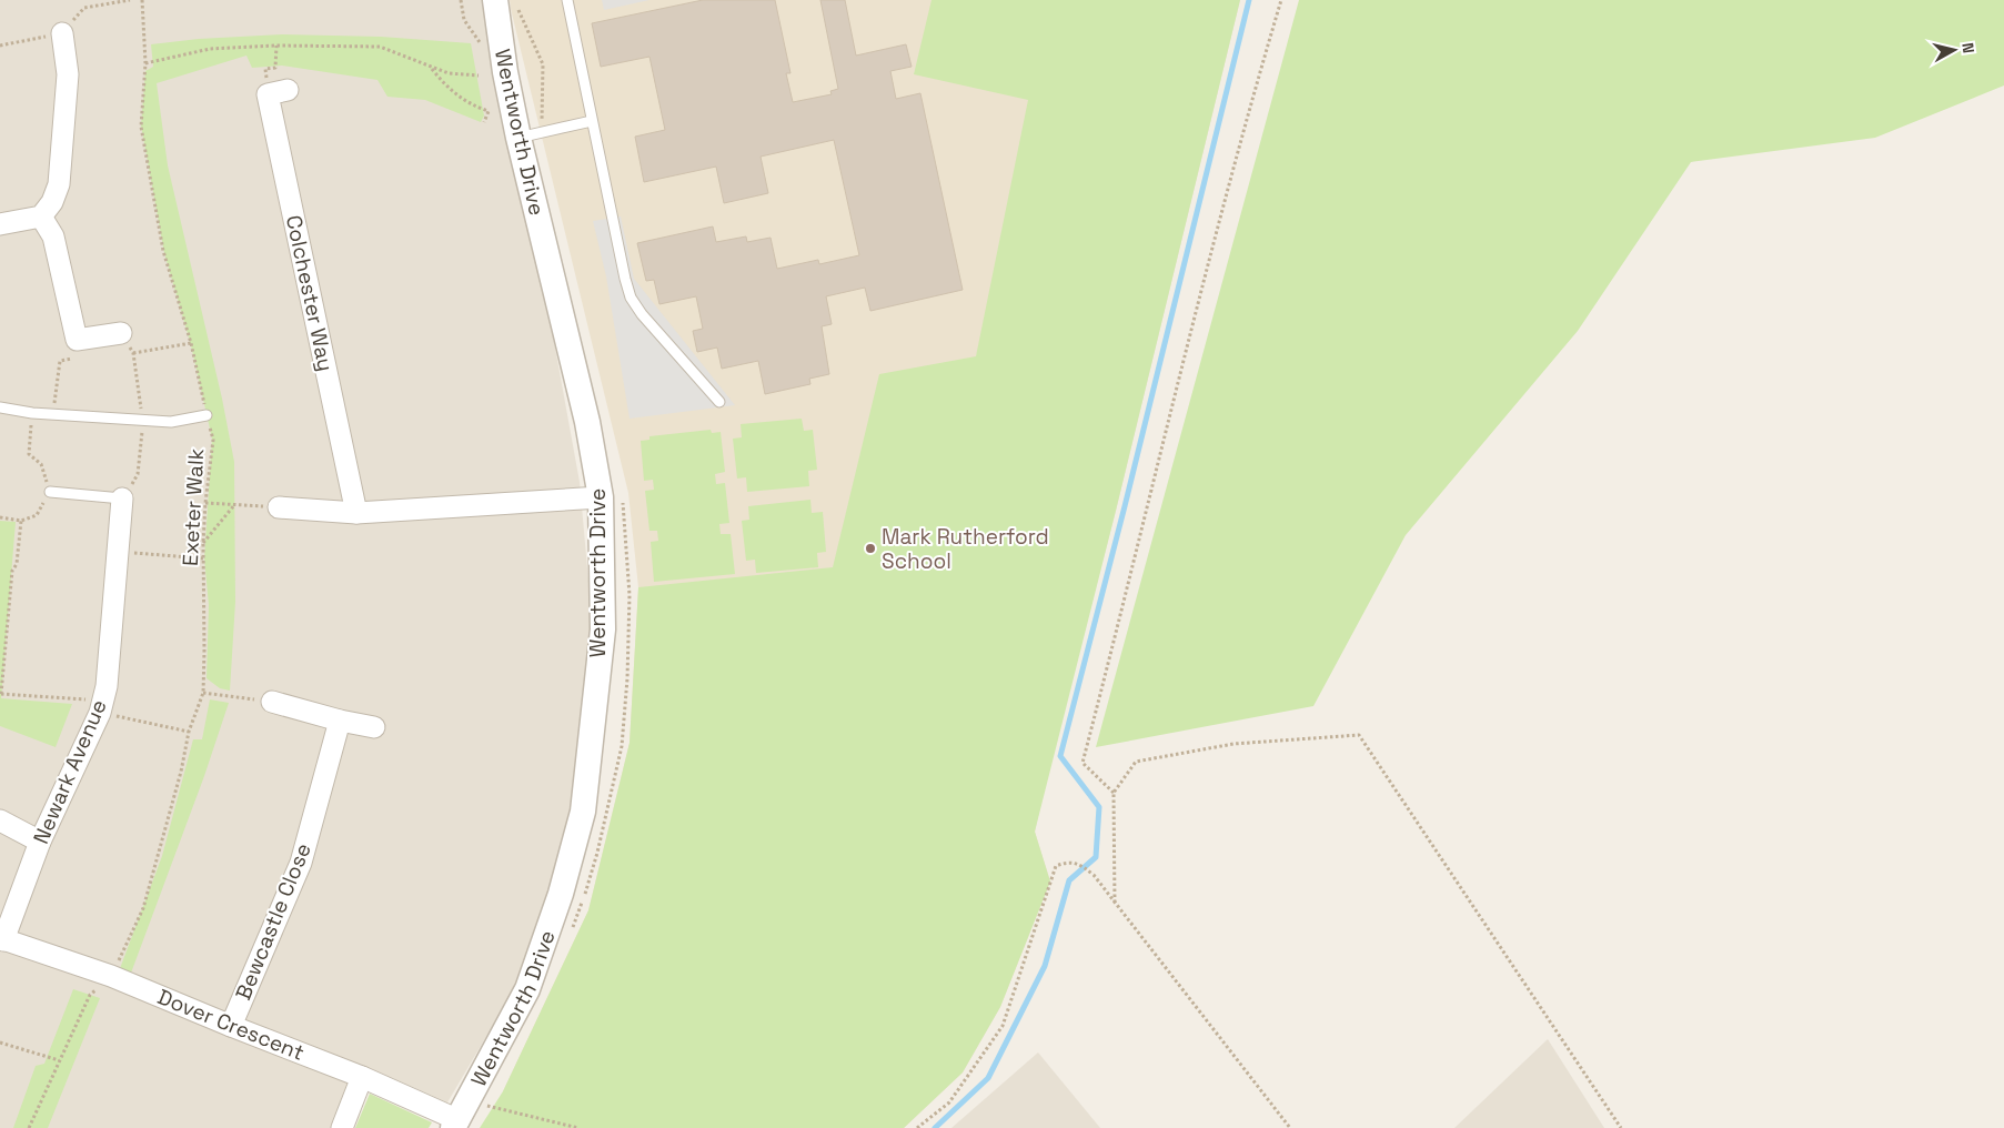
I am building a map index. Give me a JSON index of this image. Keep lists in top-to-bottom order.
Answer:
{
  "streets": {
    "street": [
      "Wentworth Drive",
      "Colchester Way",
      "Newark Avenue",
      "Bewcastle Close",
      "Dover Crescent"
    ],
    "path": ["Exeter Walk"]
  },
  "crossings": [
    ["Wentworth Drive", "Dover Crescent"],
    ["Exeter Walk", "Dover Crescent"],
    ["Newark Avenue", "Dover Crescent"],
    ["Bewcastle Close", "Dover Crescent"]
  ],
  "places": ["Mark Rutherford School"],
  "north": "right"
}
